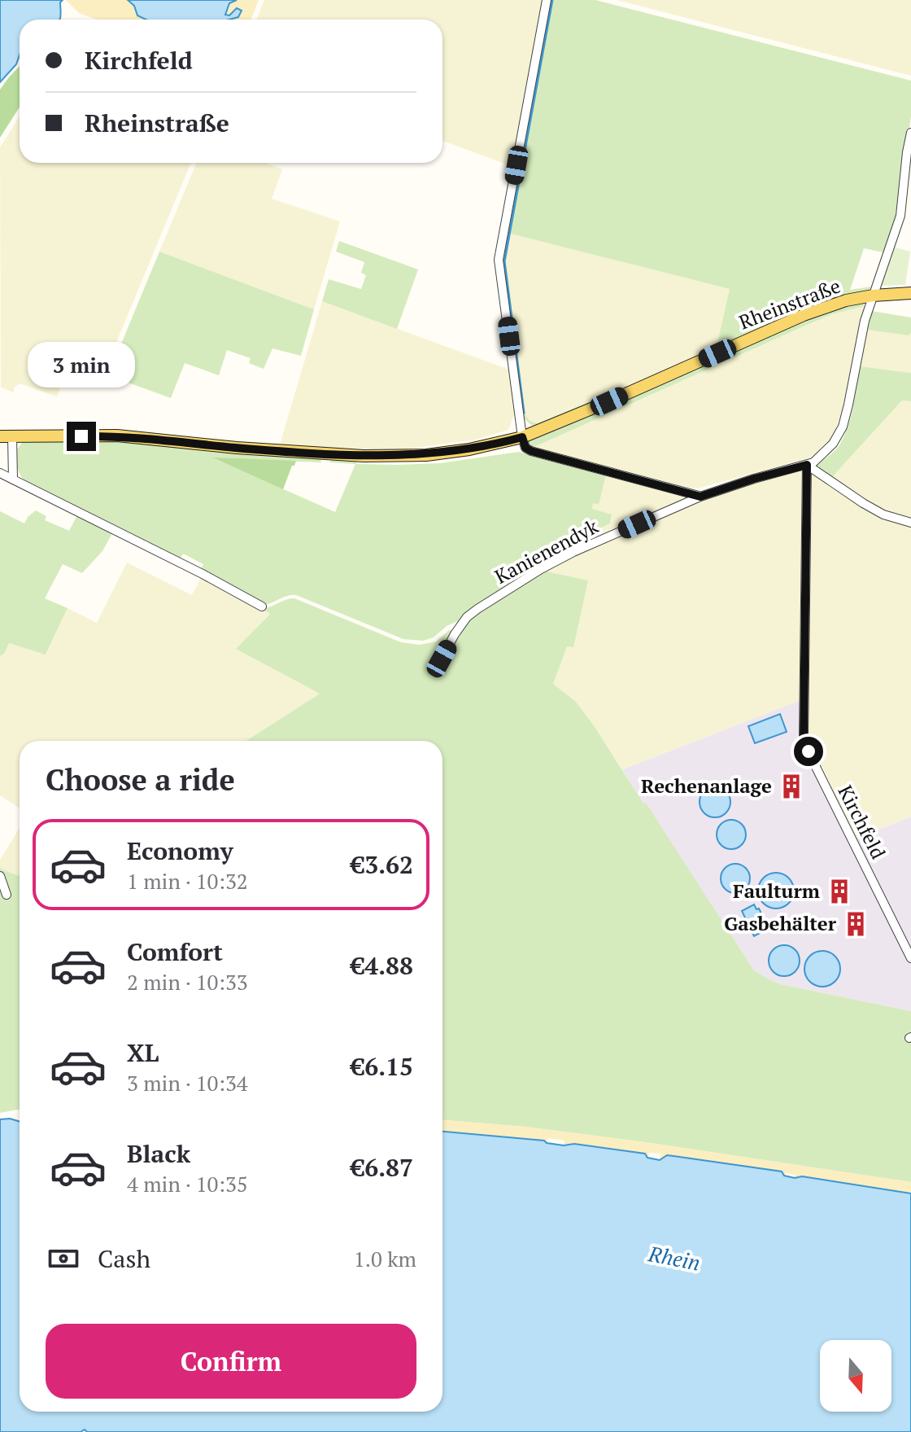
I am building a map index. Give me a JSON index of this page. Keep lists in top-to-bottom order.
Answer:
{
  "streets": {
    "main road": ["Rheinstraße"],
    "street": ["Kanienendyk", "Kirchfeld"]
  },
  "crossings": [
    ["Rheinstraße", "Kanienendyk"],
    ["Kanienendyk", "Kirchfeld"]
  ],
  "water": ["Rhein"],
  "places": {
    "building": ["Rechenanlage", "Faulturm", "Gasbehälter"]
  },
  "north": "bottom",
  "page": {
    "banner": ["Kirchfeld", "Rheinstraße"],
    "bubble": "3 min",
    "heading": "Choose a ride",
    "list": [
      {
        "name": "Economy",
        "note": "1 min · 10:32",
        "value": "€3.62"
      },
      {
        "name": "Comfort",
        "note": "2 min · 10:33",
        "value": "€4.88"
      },
      {
        "name": "XL",
        "note": "3 min · 10:34",
        "value": "€6.15"
      },
      {
        "name": "Black",
        "note": "4 min · 10:35",
        "value": "€6.87"
      }
    ],
    "pay": ["Cash", "1.0 km"],
    "buttons": "Confirm"
  }
}
